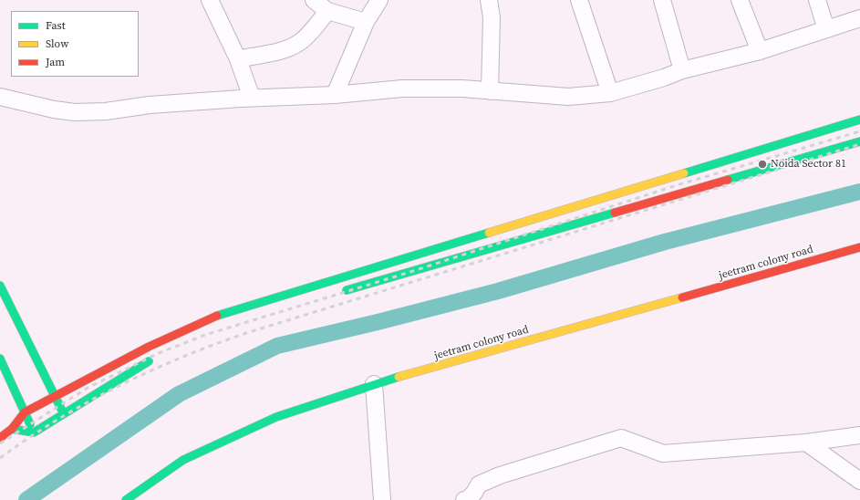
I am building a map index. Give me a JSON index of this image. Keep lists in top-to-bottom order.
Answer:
{
  "streets": {
    "street": ["jeetram colony road"]
  },
  "places": ["Noida Sector 81"],
  "legend": ["Fast", "Slow", "Jam"]
}
